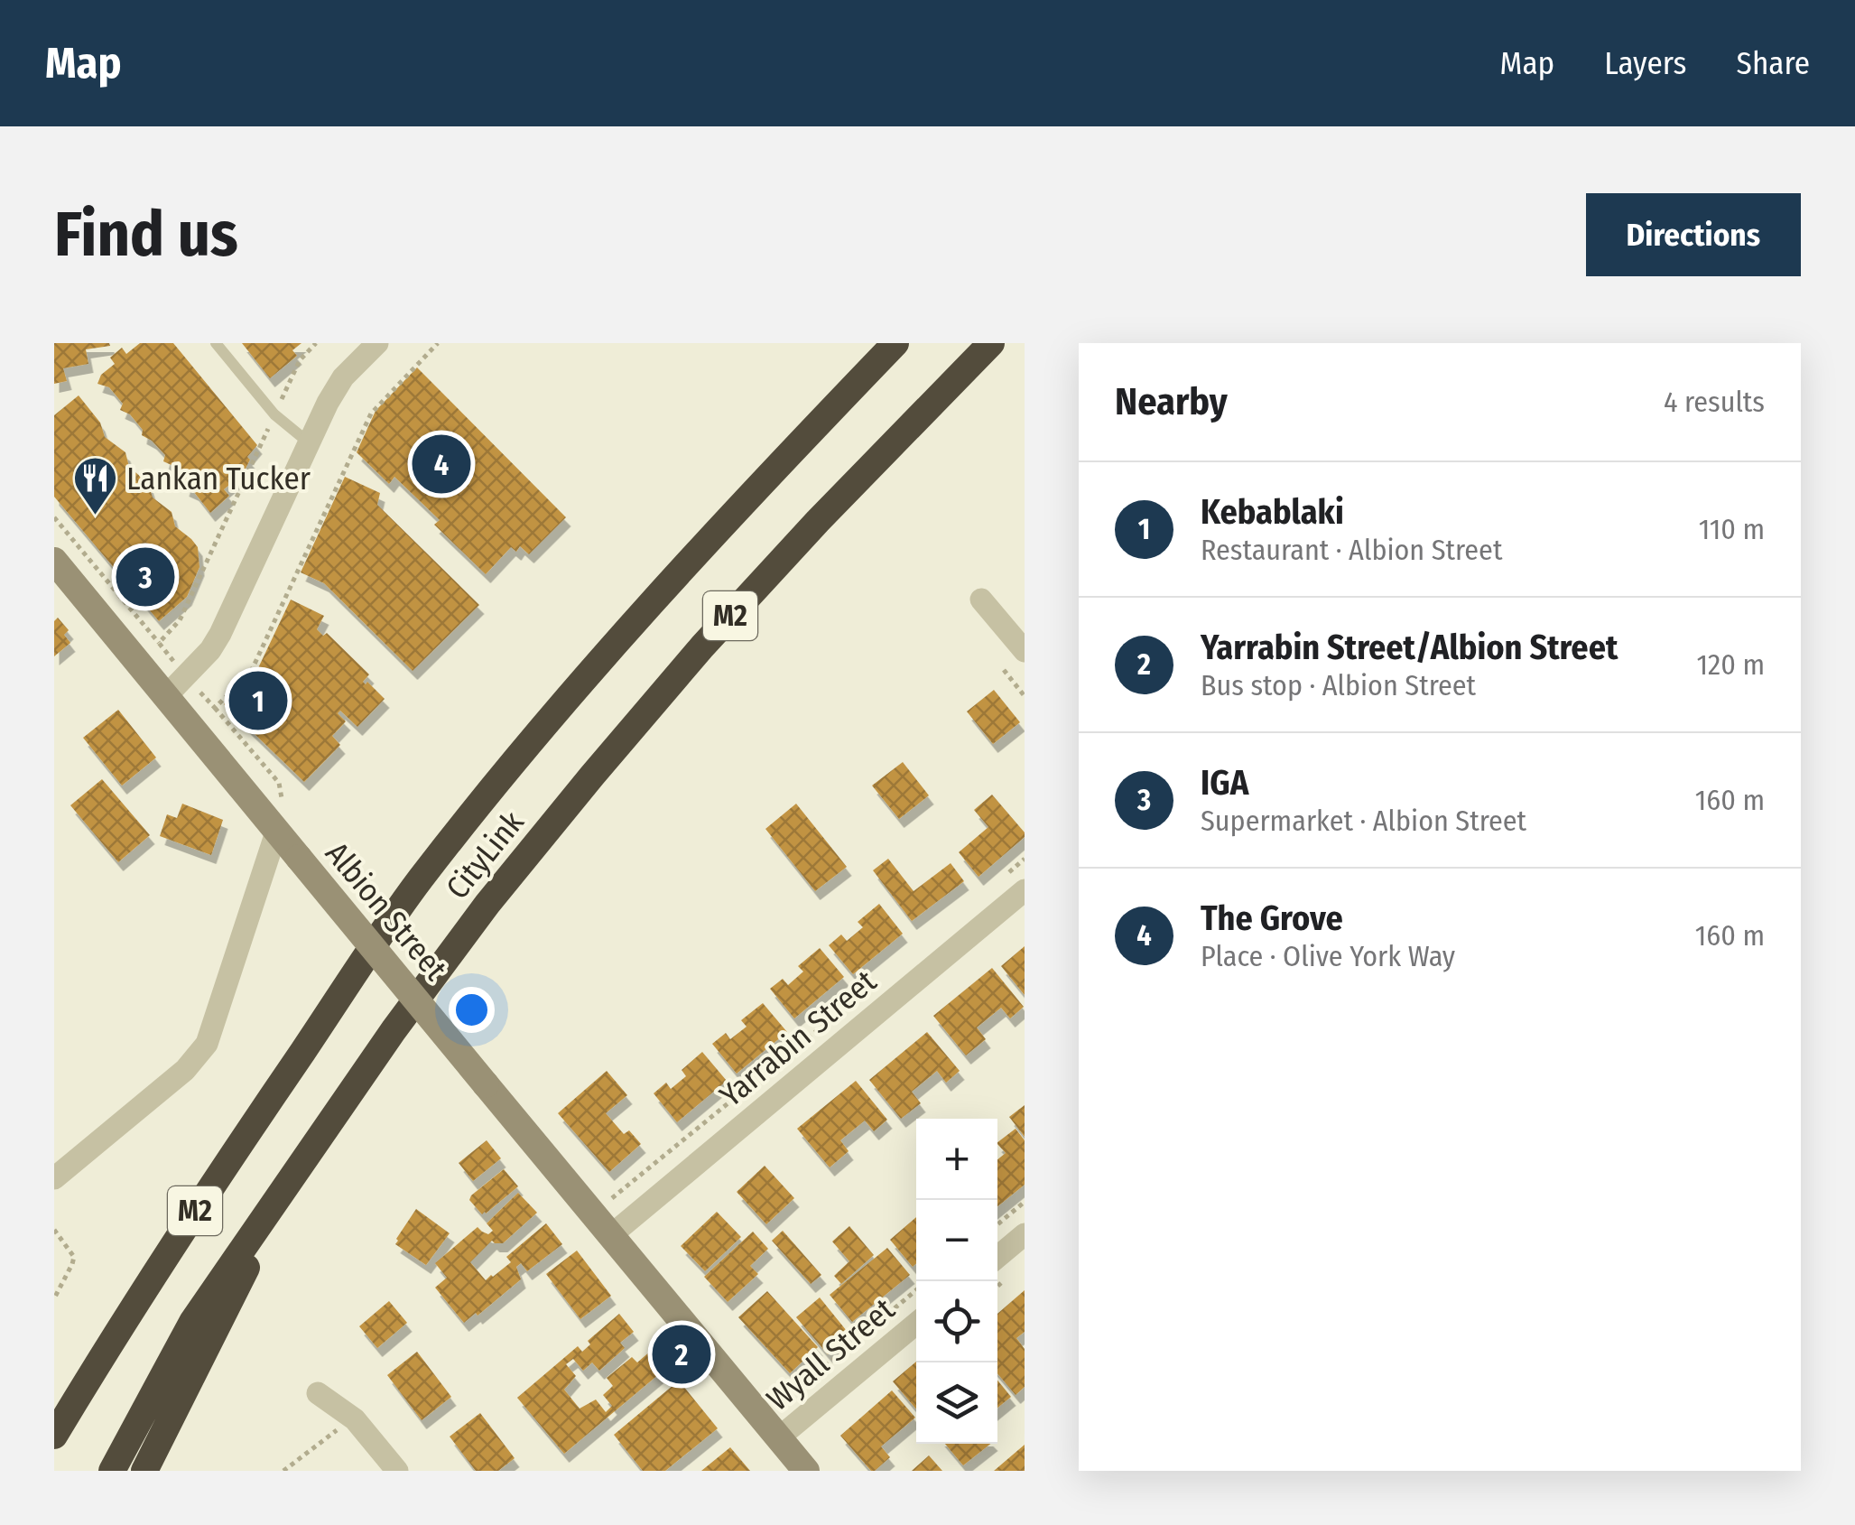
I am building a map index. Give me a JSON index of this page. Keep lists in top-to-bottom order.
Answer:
{
  "streets": {
    "highway": ["M2", "CityLink"],
    "street": ["Albion Street", "Yarrabin Street", "Wyall Street"]
  },
  "crossings": [
    ["Albion Street", "Yarrabin Street"],
    ["Albion Street", "Wyall Street"]
  ],
  "places": {
    "restaurant": ["Lankan Tucker"]
  },
  "page": {
    "header": "Map",
    "nav": ["Map", "Layers", "Share"],
    "buttons": "Directions",
    "title": "Find us",
    "heading": ["Nearby", "4 results"],
    "pins": [
      "4",
      "3",
      "1",
      "2"
    ],
    "list": [
      {
        "mark": "1",
        "name": "Kebablaki",
        "note": "Restaurant · Albion Street",
        "value": "110 m"
      },
      {
        "mark": "2",
        "name": "Yarrabin Street/Albion Street",
        "note": "Bus stop · Albion Street",
        "value": "120 m"
      },
      {
        "mark": "3",
        "name": "IGA",
        "note": "Supermarket · Albion Street",
        "value": "160 m"
      },
      {
        "mark": "4",
        "name": "The Grove",
        "note": "Place · Olive York Way",
        "value": "160 m"
      }
    ],
    "map_buttons": ["+", "−"]
  }
}
